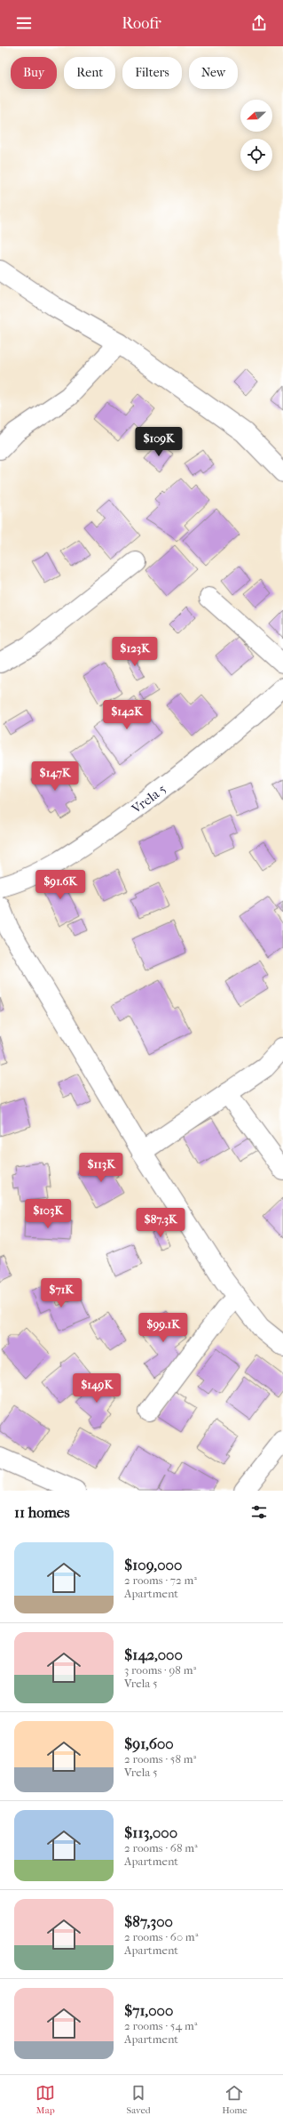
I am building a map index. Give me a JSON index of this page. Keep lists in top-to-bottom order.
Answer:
{
  "streets": {
    "street": ["Vrela 5"]
  },
  "north": "left",
  "page": {
    "header": "Roofr",
    "chip": [
      "Buy",
      "Rent",
      "Filters",
      "New"
    ],
    "price": [
      "$109K",
      "$123K",
      "$142K",
      "$147K",
      "$91.6K",
      "$113K",
      "$103K",
      "$87.3K",
      "$71K",
      "$99.1K",
      "$149K"
    ],
    "heading": "11 homes",
    "list": [
      {
        "name": "$109,000",
        "note": "2 rooms · 72 m² · Apartment"
      },
      {
        "name": "$142,000",
        "note": "3 rooms · 98 m² · Vrela 5"
      },
      {
        "name": "$91,600",
        "note": "2 rooms · 58 m² · Vrela 5"
      },
      {
        "name": "$113,000",
        "note": "2 rooms · 68 m² · Apartment"
      },
      {
        "name": "$87,300",
        "note": "2 rooms · 60 m² · Apartment"
      },
      {
        "name": "$71,000",
        "note": "2 rooms · 54 m² · Apartment"
      }
    ],
    "tabs": ["Map", "Saved", "Home"]
  }
}
